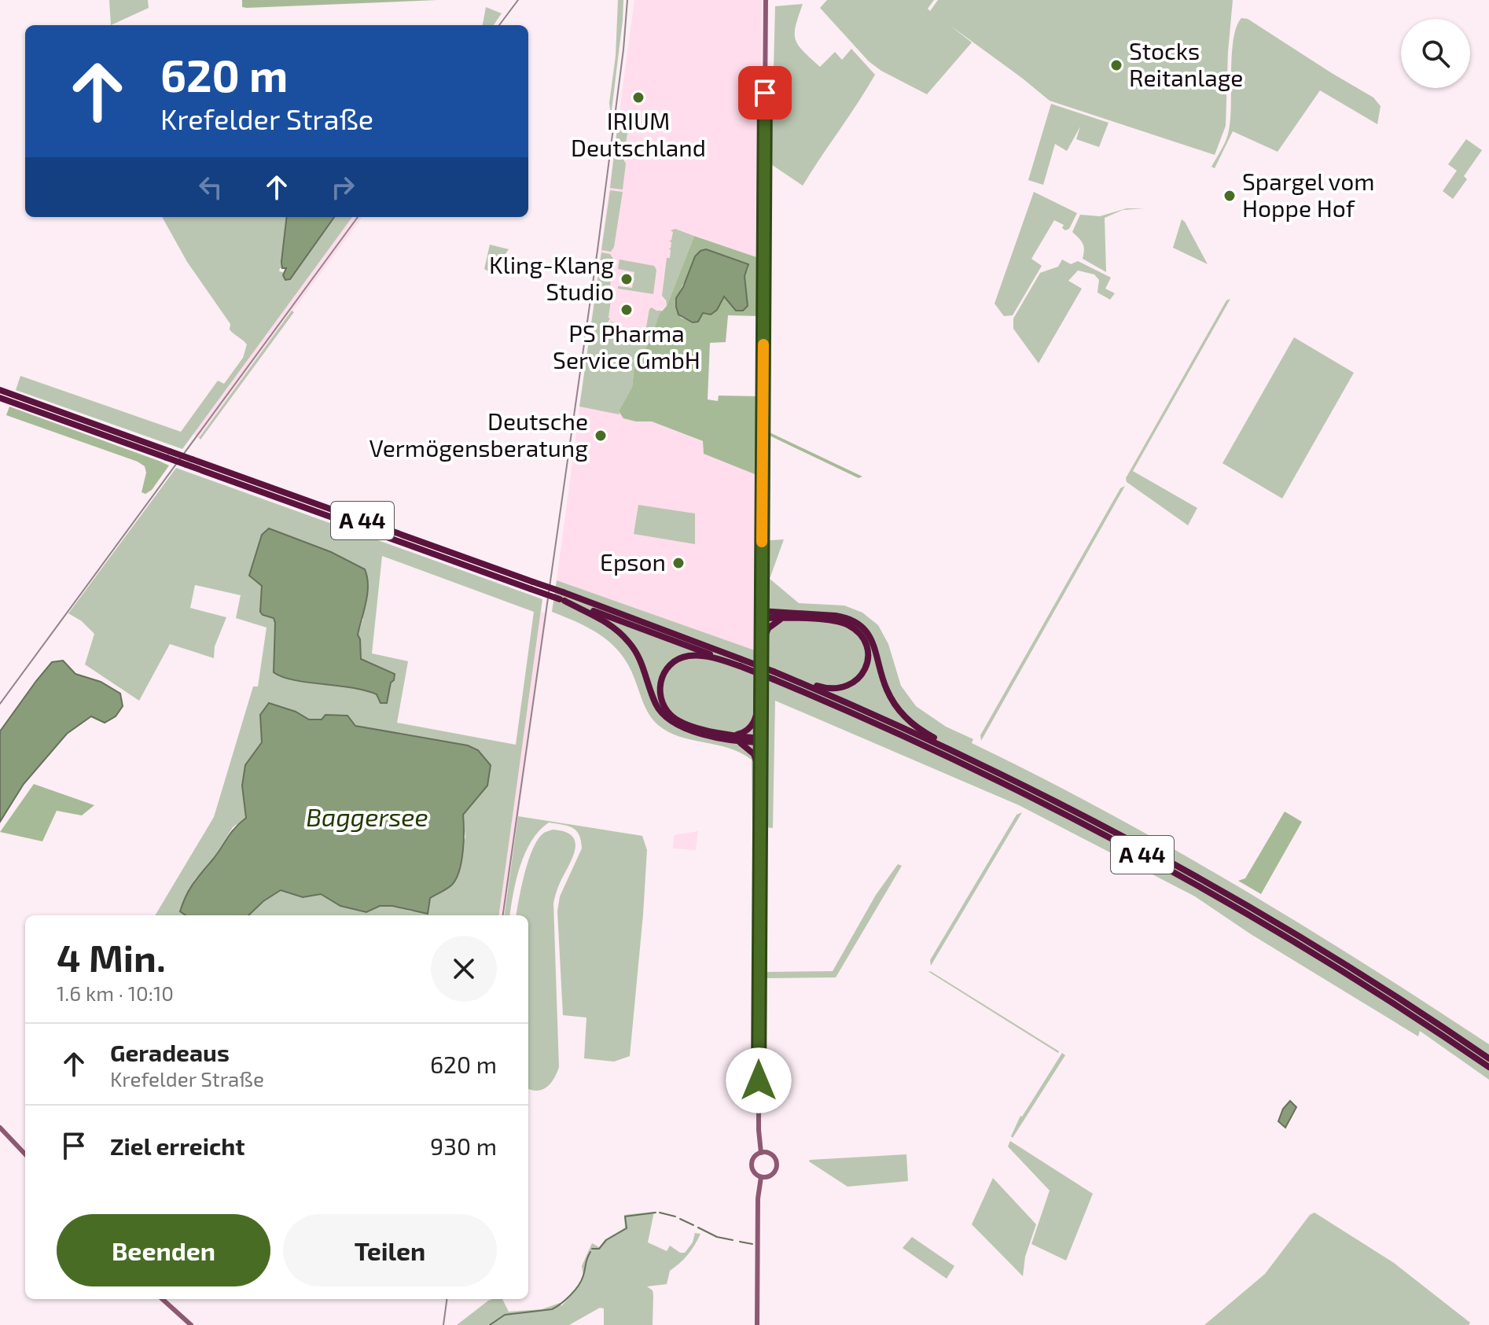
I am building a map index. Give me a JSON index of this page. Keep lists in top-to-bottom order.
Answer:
{
  "streets": {
    "highway": ["A 44"]
  },
  "water": ["Baggersee"],
  "places": [
    "Stocks Reitanlage",
    "IRIUM Deutschland",
    "Spargel vom Hoppe Hof",
    "Kling-Klang Studio",
    "PS Pharma Service GmbH",
    "Deutsche Vermögensberatung",
    "Epson"
  ],
  "page": {
    "turn": ["620 m", "Krefelder Straße"],
    "heading": ["4 Min.", "1.6 km · 10:10"],
    "list": [
      {
        "name": "Geradeaus",
        "note": "Krefelder Straße",
        "value": "620 m"
      },
      {
        "name": "Ziel erreicht",
        "value": "930 m"
      }
    ],
    "buttons": ["Beenden", "Teilen"]
  }
}
